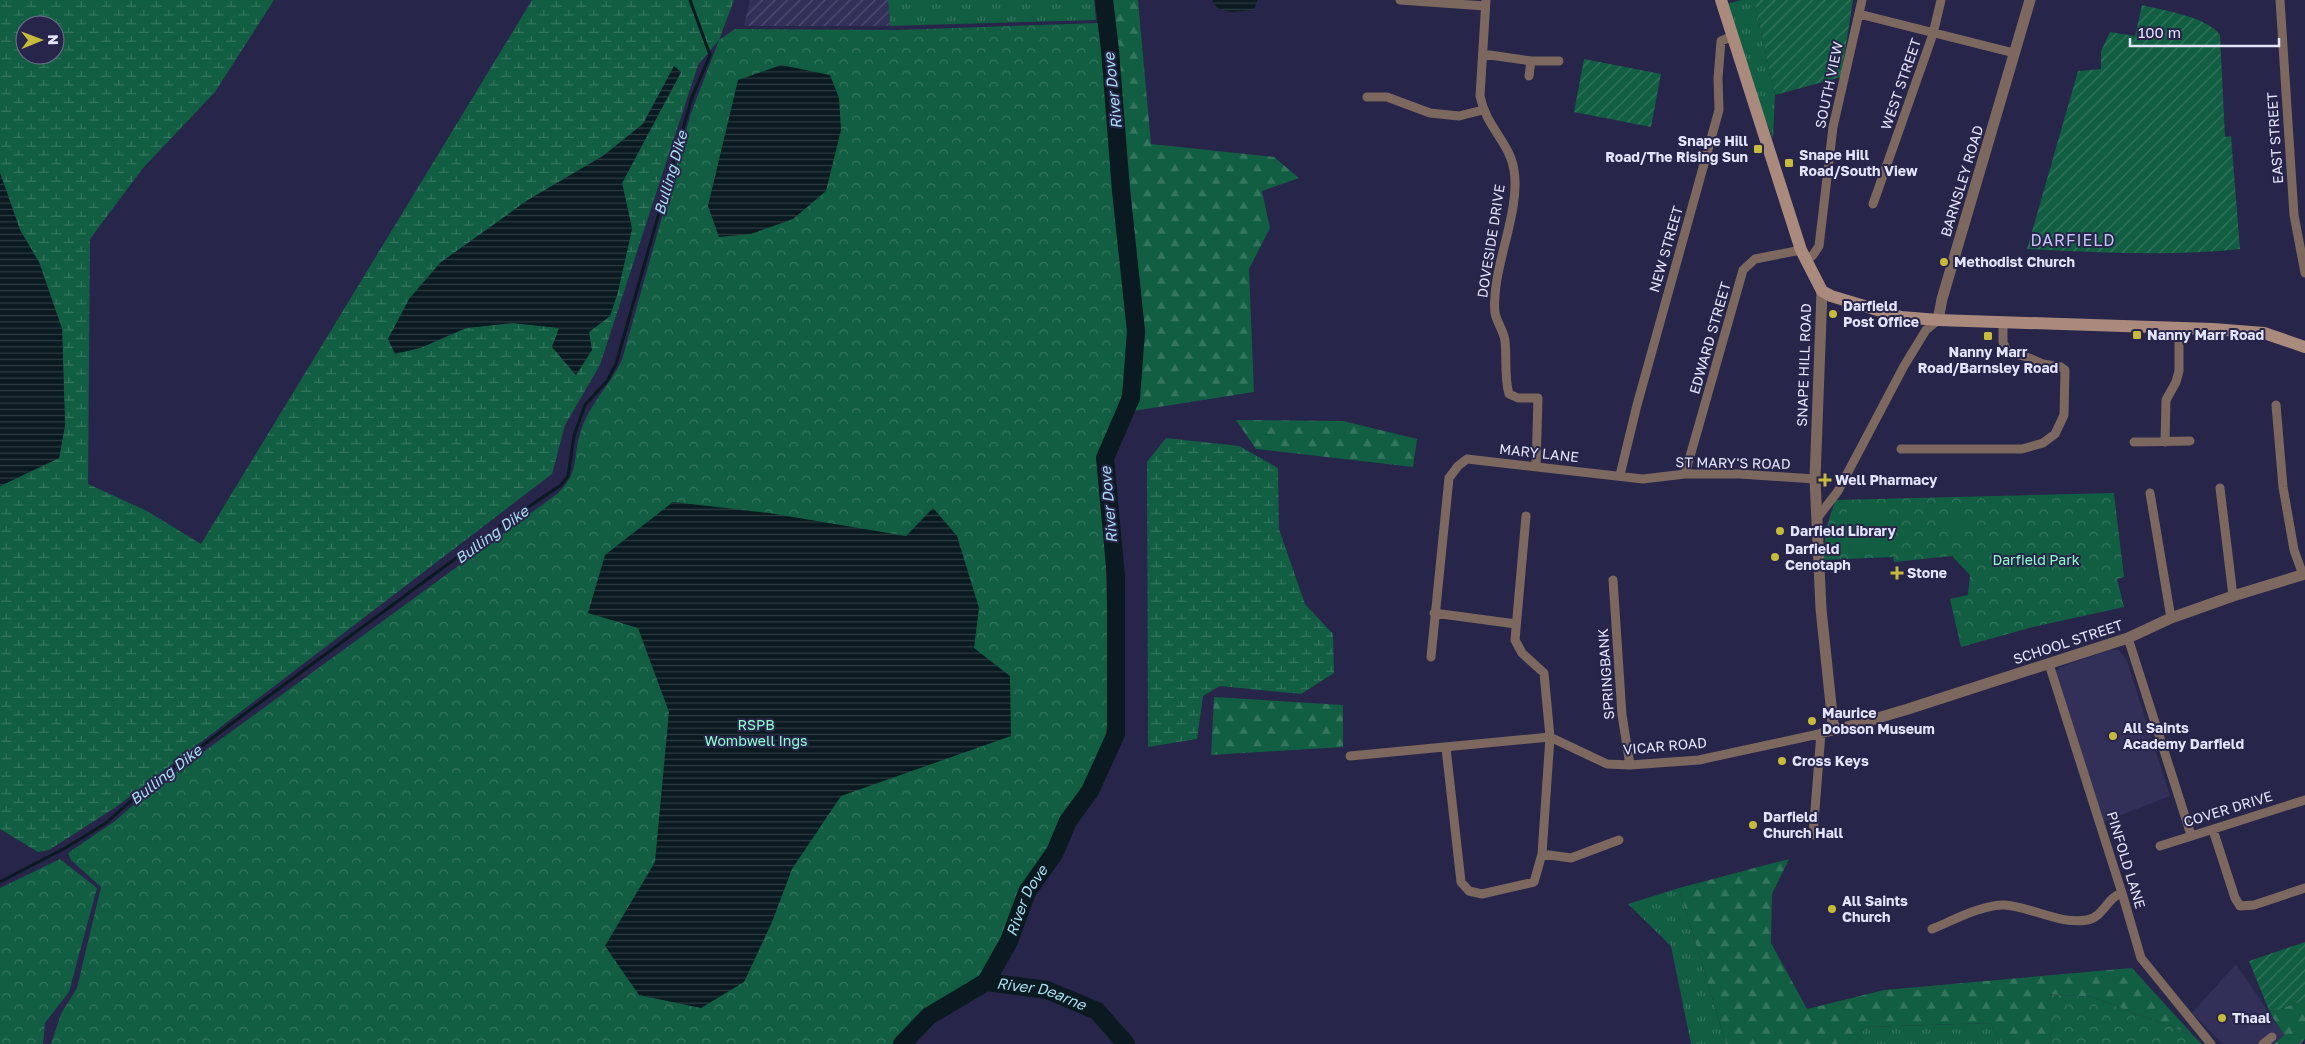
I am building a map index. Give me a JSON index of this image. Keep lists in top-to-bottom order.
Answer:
{
  "streets": {
    "main road": ["SNAPE HILL ROAD"],
    "street": [
      "WEST STREET",
      "SOUTH VIEW",
      "EAST STREET",
      "BARNSLEY ROAD",
      "DOVESIDE DRIVE",
      "NEW STREET",
      "EDWARD STREET",
      "MARY LANE",
      "ST MARY'S ROAD",
      "SCHOOL STREET",
      "SPRINGBANK",
      "VICAR ROAD",
      "COVER DRIVE",
      "PINFOLD LANE"
    ]
  },
  "crossings": [
    ["SOUTH VIEW", "EDWARD STREET"],
    ["SOUTH VIEW", "SNAPE HILL ROAD"],
    ["DOVESIDE DRIVE", "MARY LANE"],
    ["NEW STREET", "SNAPE HILL ROAD"],
    ["NEW STREET", "MARY LANE"],
    ["NEW STREET", "ST MARY'S ROAD"],
    ["EDWARD STREET", "SNAPE HILL ROAD"],
    ["EDWARD STREET", "ST MARY'S ROAD"],
    ["SNAPE HILL ROAD", "ST MARY'S ROAD"],
    ["SNAPE HILL ROAD", "SCHOOL STREET"],
    ["SNAPE HILL ROAD", "VICAR ROAD"],
    ["MARY LANE", "ST MARY'S ROAD"],
    ["SCHOOL STREET", "VICAR ROAD"],
    ["SCHOOL STREET", "PINFOLD LANE"],
    ["SPRINGBANK", "VICAR ROAD"]
  ],
  "districts": ["DARFIELD"],
  "water": ["River Dove", "Bulling Dike", "River Dearne"],
  "parks": ["Darfield Park", "RSPB Wombwell Ings"],
  "places": {
    "transit": [
      "Snape Hill Road/The Rising Sun",
      "Snape Hill Road/South View",
      "Nanny Marr Road",
      "Nanny Marr Road/Barnsley Road"
    ],
    "other": [
      "Methodist Church",
      "Darfield Post Office",
      "Darfield Library",
      "Darfield Cenotaph",
      "Maurice Dobson Museum",
      "All Saints Academy Darfield",
      "Cross Keys",
      "Darfield Church Hall",
      "All Saints Church",
      "Thaal"
    ],
    "health": ["Well Pharmacy", "Stone"]
  },
  "scale_bar": "100 m",
  "north": "right"
}
